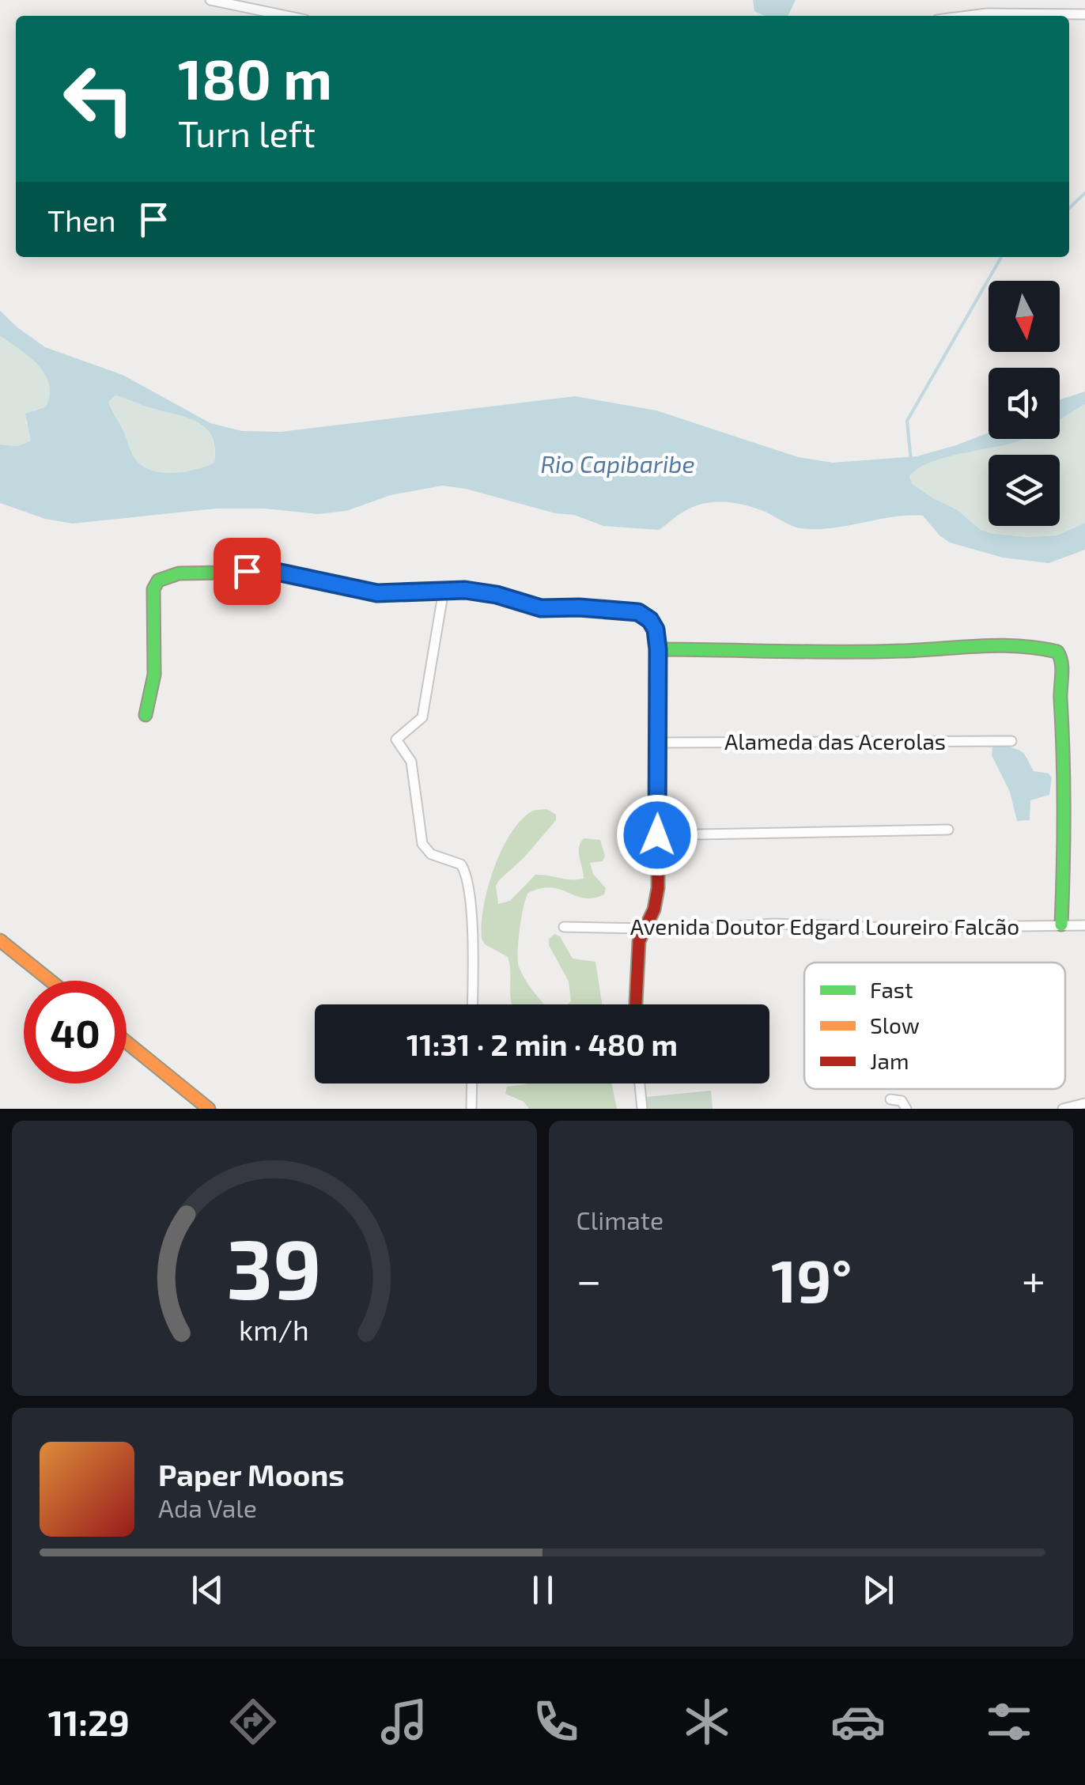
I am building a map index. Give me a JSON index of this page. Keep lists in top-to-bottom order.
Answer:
{
  "streets": {
    "street": ["Alameda das Acerolas", "Avenida Doutor Edgard Loureiro Falcão"]
  },
  "water": ["Rio Capibaribe"],
  "legend": ["Fast", "Slow", "Jam"],
  "north": "bottom",
  "page": {
    "turn": ["180 m", "Turn left"],
    "then": "Then",
    "limit": "40",
    "trip": "11:31 · 2 min · 480 m",
    "tile": "Climate",
    "heat": ["−", "19°", "+"],
    "song": ["Paper Moons", "Ada Vale"],
    "tabs": "11:29",
    "gauge": ["39", "km/h"]
  }
}
